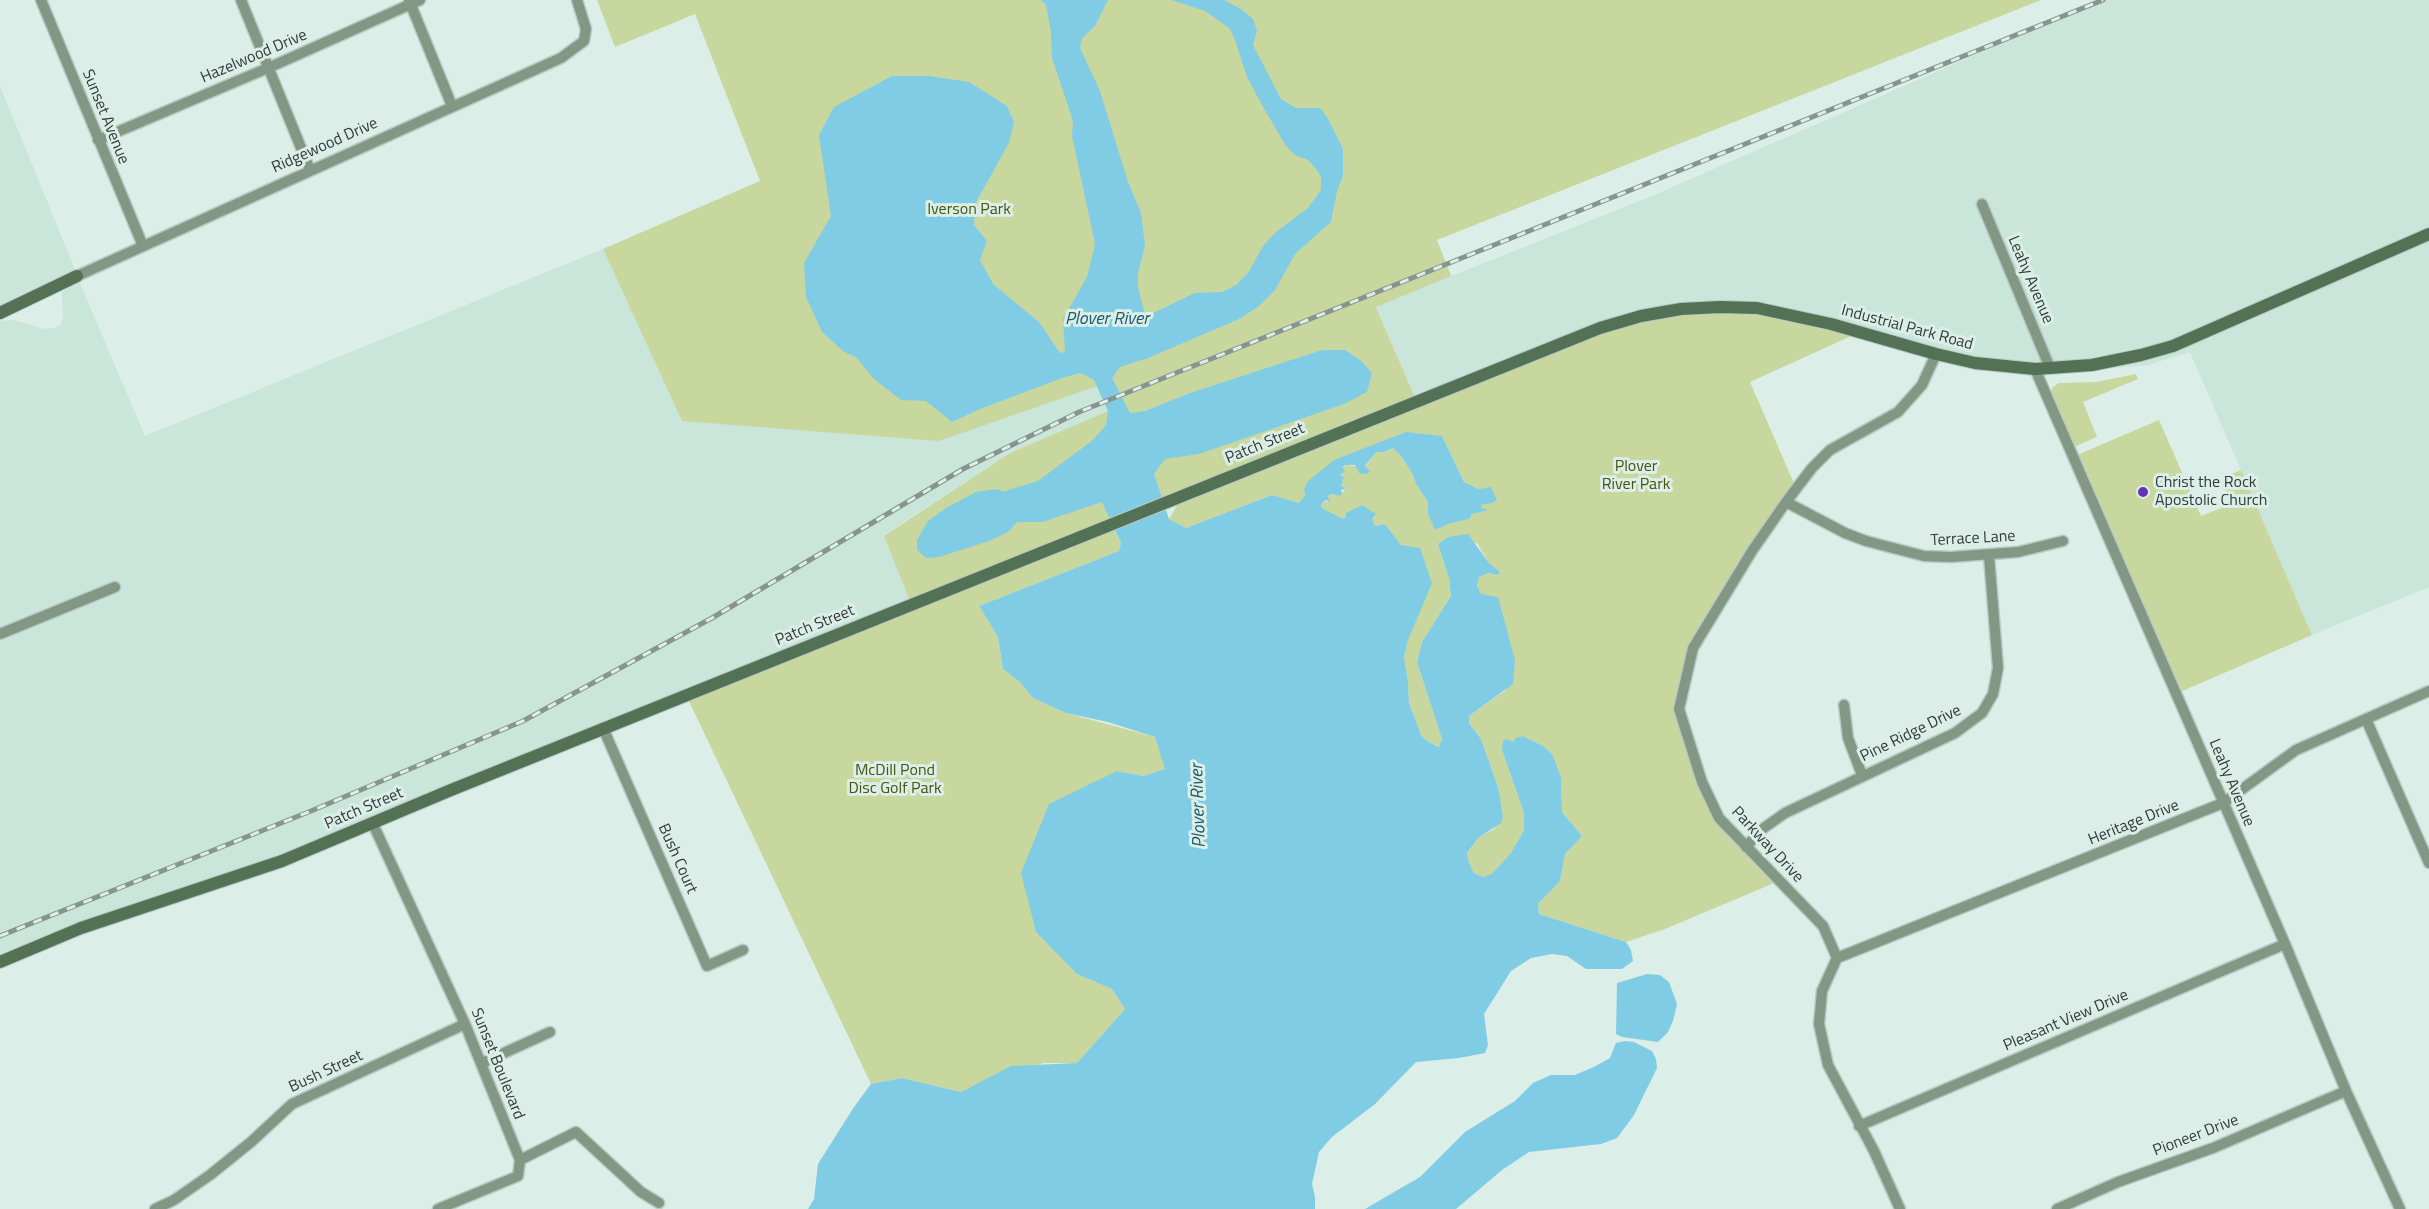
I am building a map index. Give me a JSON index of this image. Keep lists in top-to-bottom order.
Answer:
{
  "streets": {
    "street": [
      "Hazelwood Drive",
      "Sunset Avenue",
      "Ridgewood Drive",
      "Leahy Avenue",
      "Industrial Park Road",
      "Patch Street",
      "Terrace Lane",
      "Pine Ridge Drive",
      "Heritage Drive",
      "Parkway Drive",
      "Bush Court",
      "Pleasant View Drive",
      "Sunset Boulevard",
      "Bush Street",
      "Pioneer Drive"
    ]
  },
  "crossings": [
    ["Hazelwood Drive", "Sunset Avenue"],
    ["Sunset Avenue", "Ridgewood Drive"],
    ["Leahy Avenue", "Industrial Park Road"],
    ["Leahy Avenue", "Heritage Drive"],
    ["Leahy Avenue", "Pleasant View Drive"],
    ["Leahy Avenue", "Pioneer Drive"],
    ["Industrial Park Road", "Patch Street"],
    ["Industrial Park Road", "Parkway Drive"],
    ["Patch Street", "Bush Court"],
    ["Patch Street", "Sunset Boulevard"],
    ["Terrace Lane", "Pine Ridge Drive"],
    ["Terrace Lane", "Parkway Drive"],
    ["Pine Ridge Drive", "Parkway Drive"],
    ["Heritage Drive", "Parkway Drive"],
    ["Sunset Boulevard", "Bush Street"]
  ],
  "water": ["Plover River"],
  "parks": ["Iverson Park", "Plover River Park", "McDill Pond Disc Golf Park"],
  "places": ["Christ the Rock Apostolic Church"]
}
